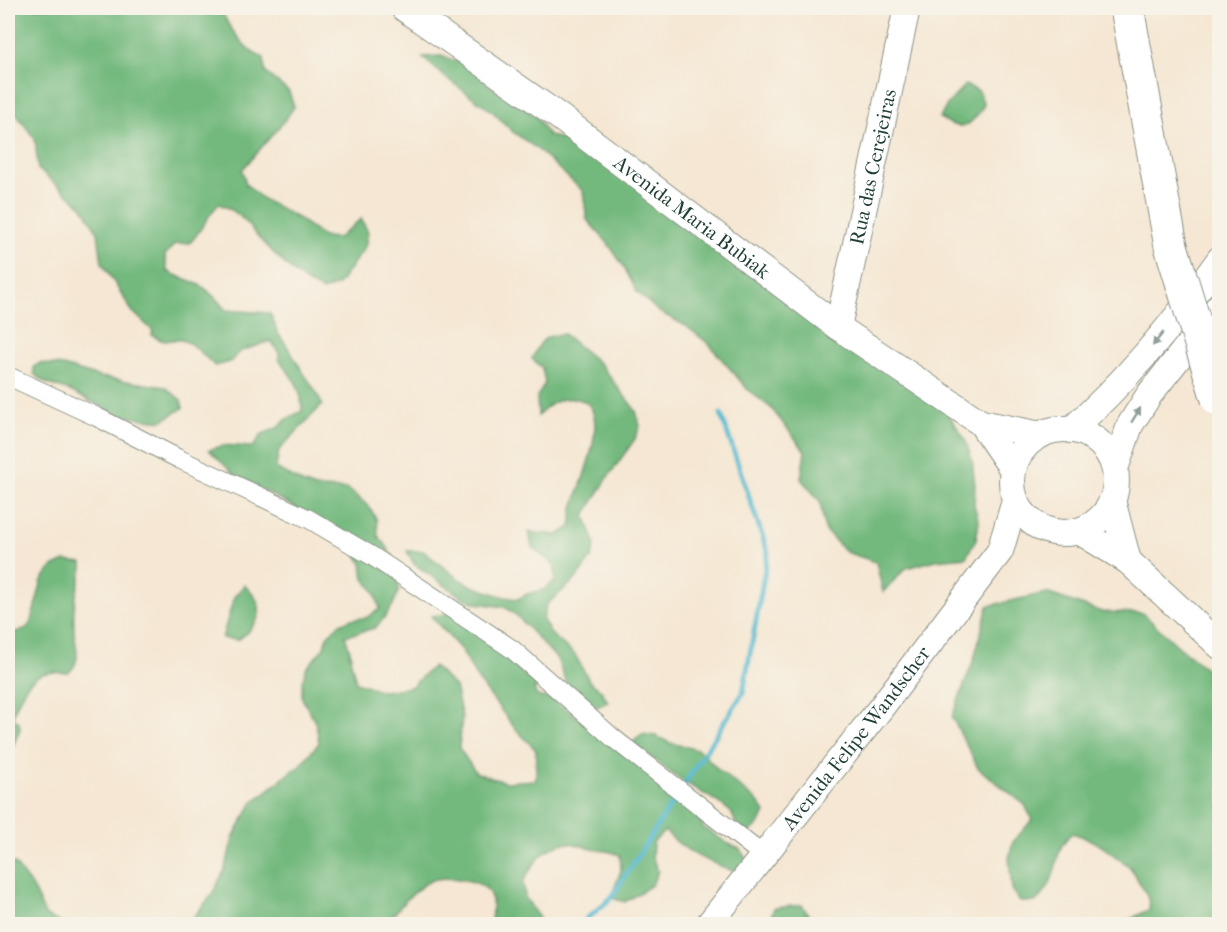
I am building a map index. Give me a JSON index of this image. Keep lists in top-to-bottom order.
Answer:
{
  "streets": {
    "street": ["Rua das Cerejeiras", "Avenida Maria Bubiak", "Avenida Felipe Wandscher"]
  },
  "crossings": [
    ["Rua das Cerejeiras", "Avenida Maria Bubiak"],
    ["Avenida Maria Bubiak", "Avenida Felipe Wandscher"]
  ]
}
